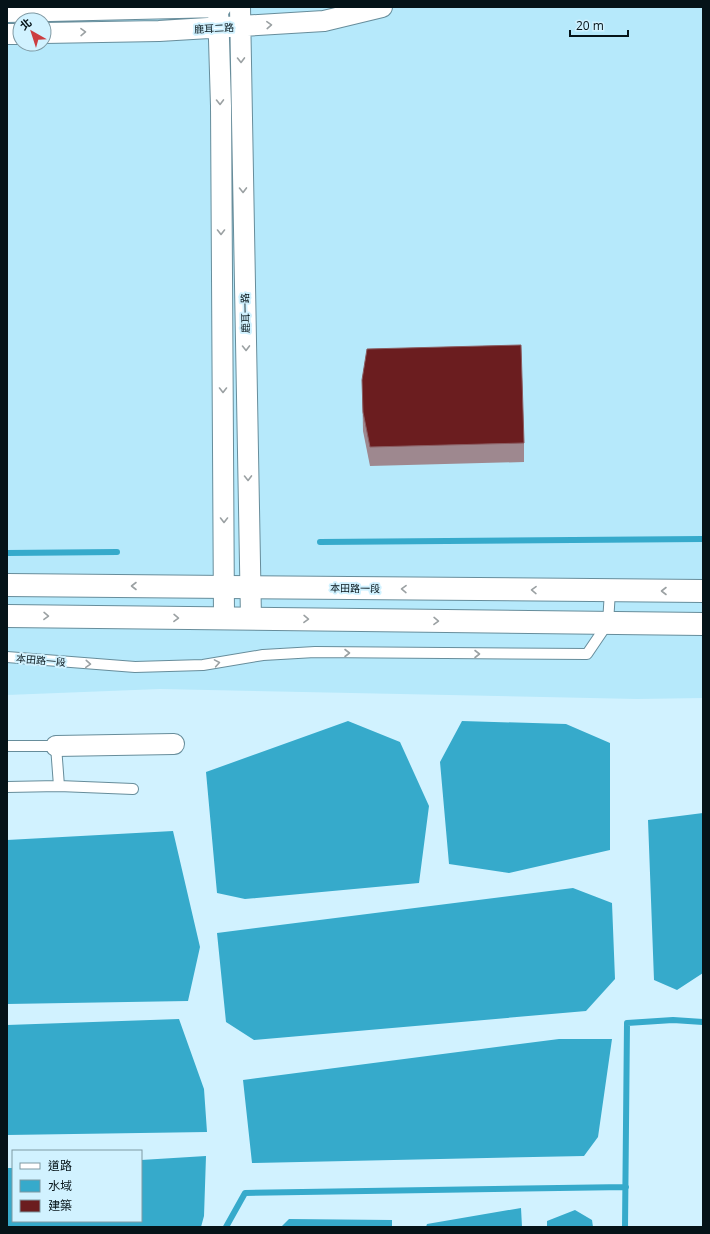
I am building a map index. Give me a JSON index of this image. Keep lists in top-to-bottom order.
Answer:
{
  "streets": {
    "street": ["鹿耳二路", "鹿耳一路", "本田路一段"]
  },
  "crossings": [
    ["鹿耳二路", "鹿耳一路"],
    ["鹿耳一路", "本田路一段"]
  ],
  "legend": ["道路", "水域", "建築"],
  "scale_bar": "20 m",
  "north": "top left"
}
